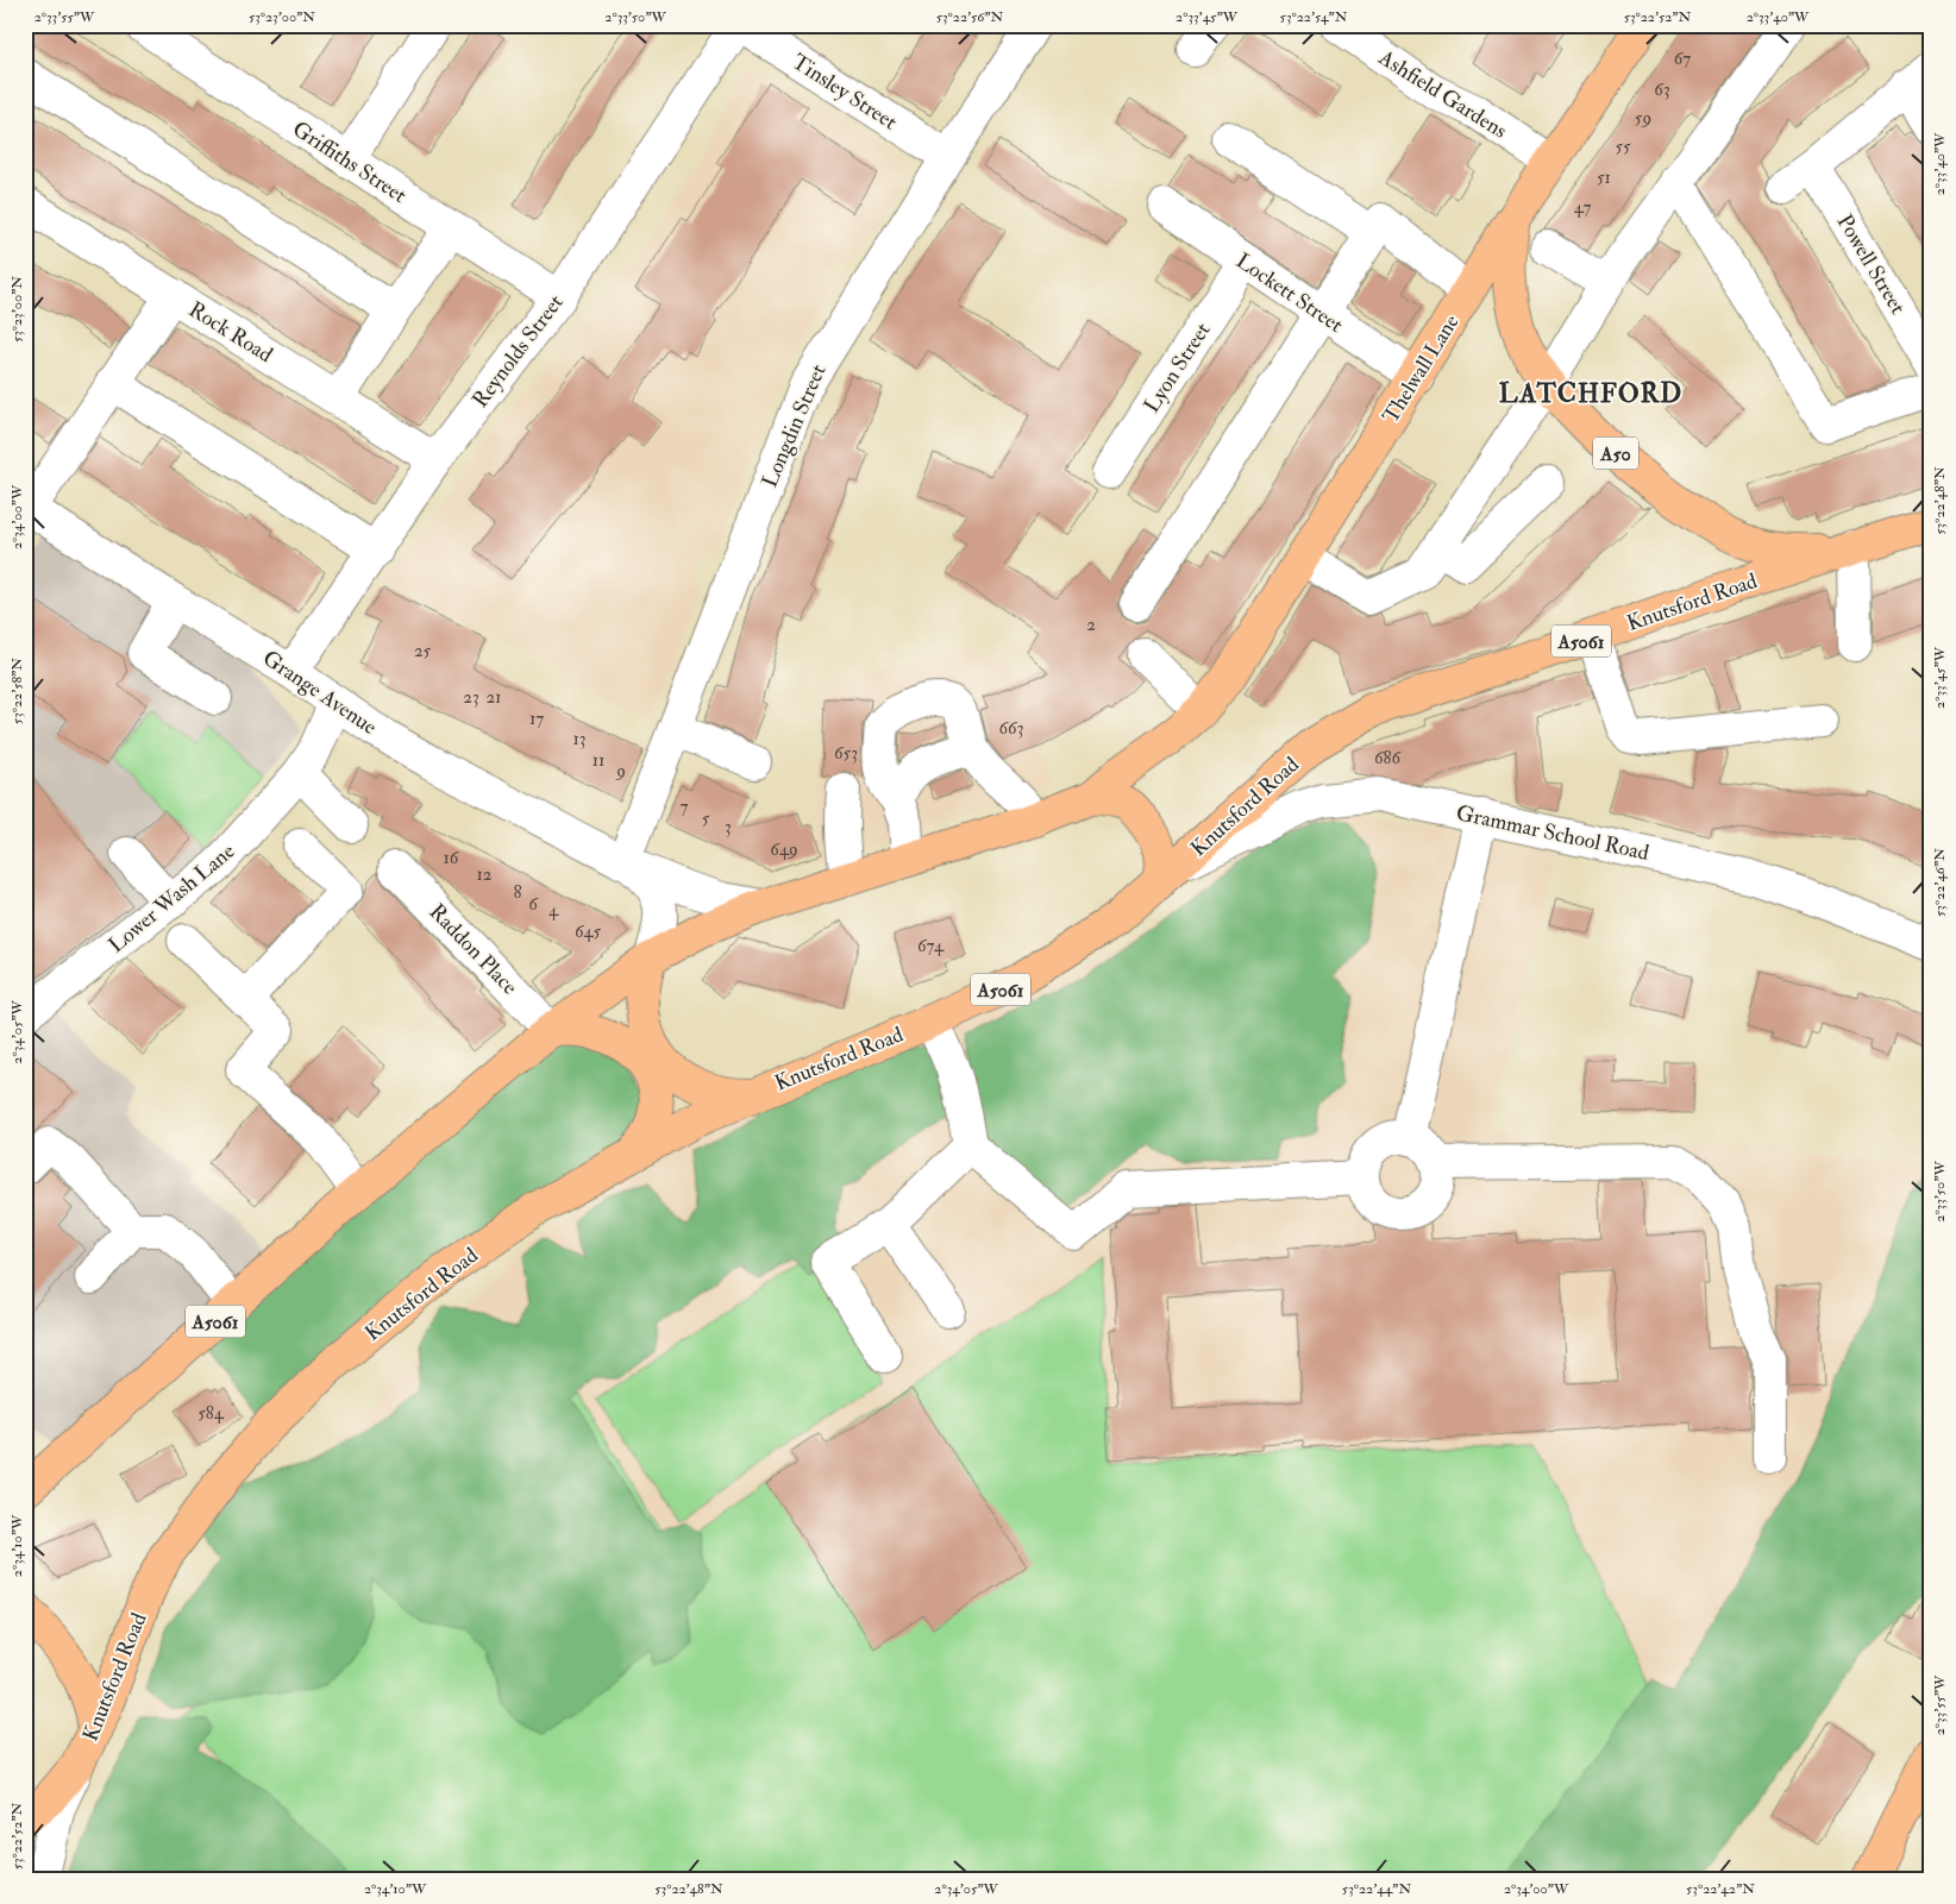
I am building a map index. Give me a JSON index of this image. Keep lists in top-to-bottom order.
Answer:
{
  "streets": {
    "main road": [
      "Thelwall Lane",
      "A50",
      "Knutsford Road",
      "A5061"
    ],
    "street": [
      "Tinsley Street",
      "Ashfield Gardens",
      "Griffiths Street",
      "Powell Street",
      "Lockett Street",
      "Rock Road",
      "Reynolds Street",
      "Lyon Street",
      "Longdin Street",
      "Grange Avenue",
      "Grammar School Road",
      "Lower Wash Lane",
      "Raddon Place"
    ]
  },
  "crossings": [
    ["Tinsley Street", "Reynolds Street"],
    ["Tinsley Street", "Longdin Street"],
    ["Ashfield Gardens", "Thelwall Lane"],
    ["Griffiths Street", "Reynolds Street"],
    ["Lockett Street", "Lyon Street"],
    ["Lockett Street", "Thelwall Lane"],
    ["Rock Road", "Reynolds Street"],
    ["Reynolds Street", "Grange Avenue"],
    ["Thelwall Lane", "Knutsford Road"],
    ["Thelwall Lane", "A5061"],
    ["Longdin Street", "Grange Avenue"],
    ["Knutsford Road", "A5061"],
    ["Knutsford Road", "Grammar School Road"],
    ["A5061", "Grange Avenue"],
    ["A5061", "Raddon Place"],
    ["Grange Avenue", "Lower Wash Lane"]
  ],
  "districts": ["LATCHFORD"],
  "house_numbers": [
    "67",
    "63",
    "59",
    "55",
    "51",
    "47",
    "2",
    "25",
    "23",
    "21",
    "17",
    "663",
    "13",
    "653",
    "686",
    "11",
    "9",
    "7",
    "5",
    "3",
    "649",
    "16",
    "12",
    "8",
    "6",
    "4",
    "645",
    "674",
    "584"
  ],
  "coordinates": [
    "2°33'55\"W",
    "53°23'00\"N",
    "2°33'50\"W",
    "53°22'56\"N",
    "2°33'45\"W",
    "53°22'54\"N",
    "53°22'52\"N",
    "2°33'40\"W",
    "53°22'48\"N",
    "2°34'00\"W",
    "53°22'58\"N",
    "53°22'46\"N",
    "2°34'05\"W",
    "2°34'10\"W",
    "53°22'44\"N",
    "53°22'42\"N"
  ]
}
